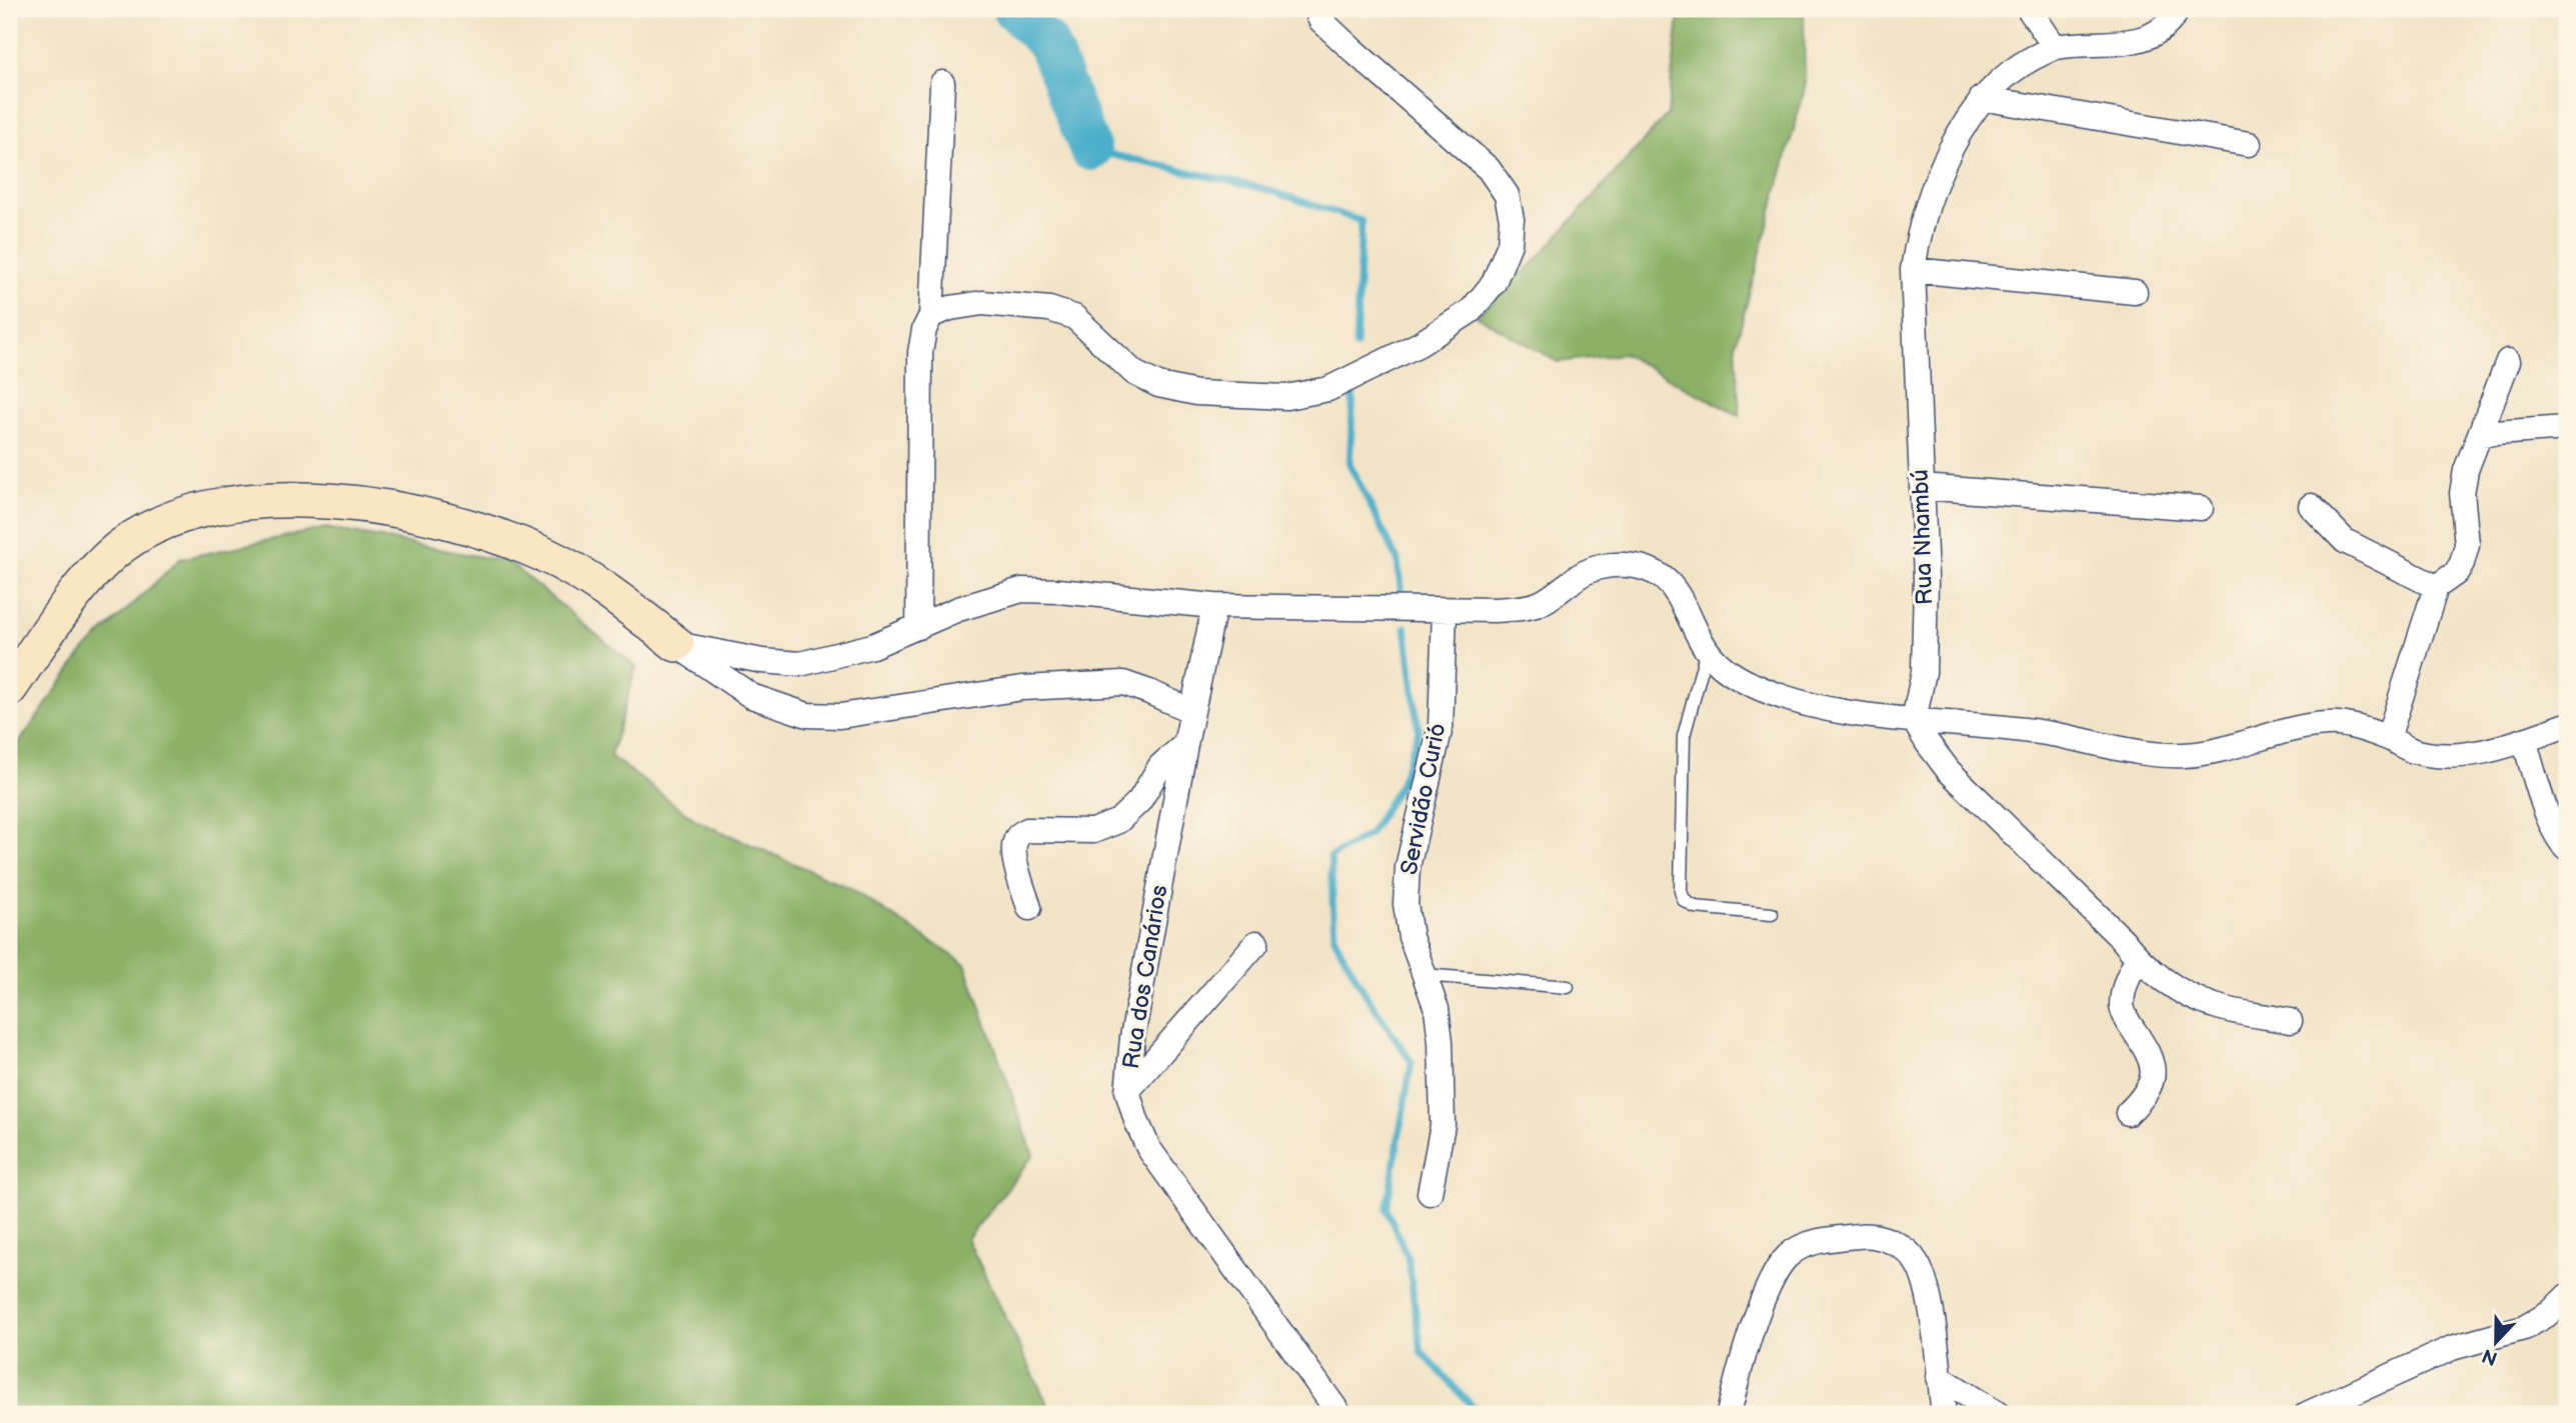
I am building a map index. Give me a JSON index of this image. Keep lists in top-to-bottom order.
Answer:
{
  "streets": {
    "street": ["Rua Nhambú", "Servidão Curió", "Rua dos Canários"]
  },
  "north": "bottom"
}
